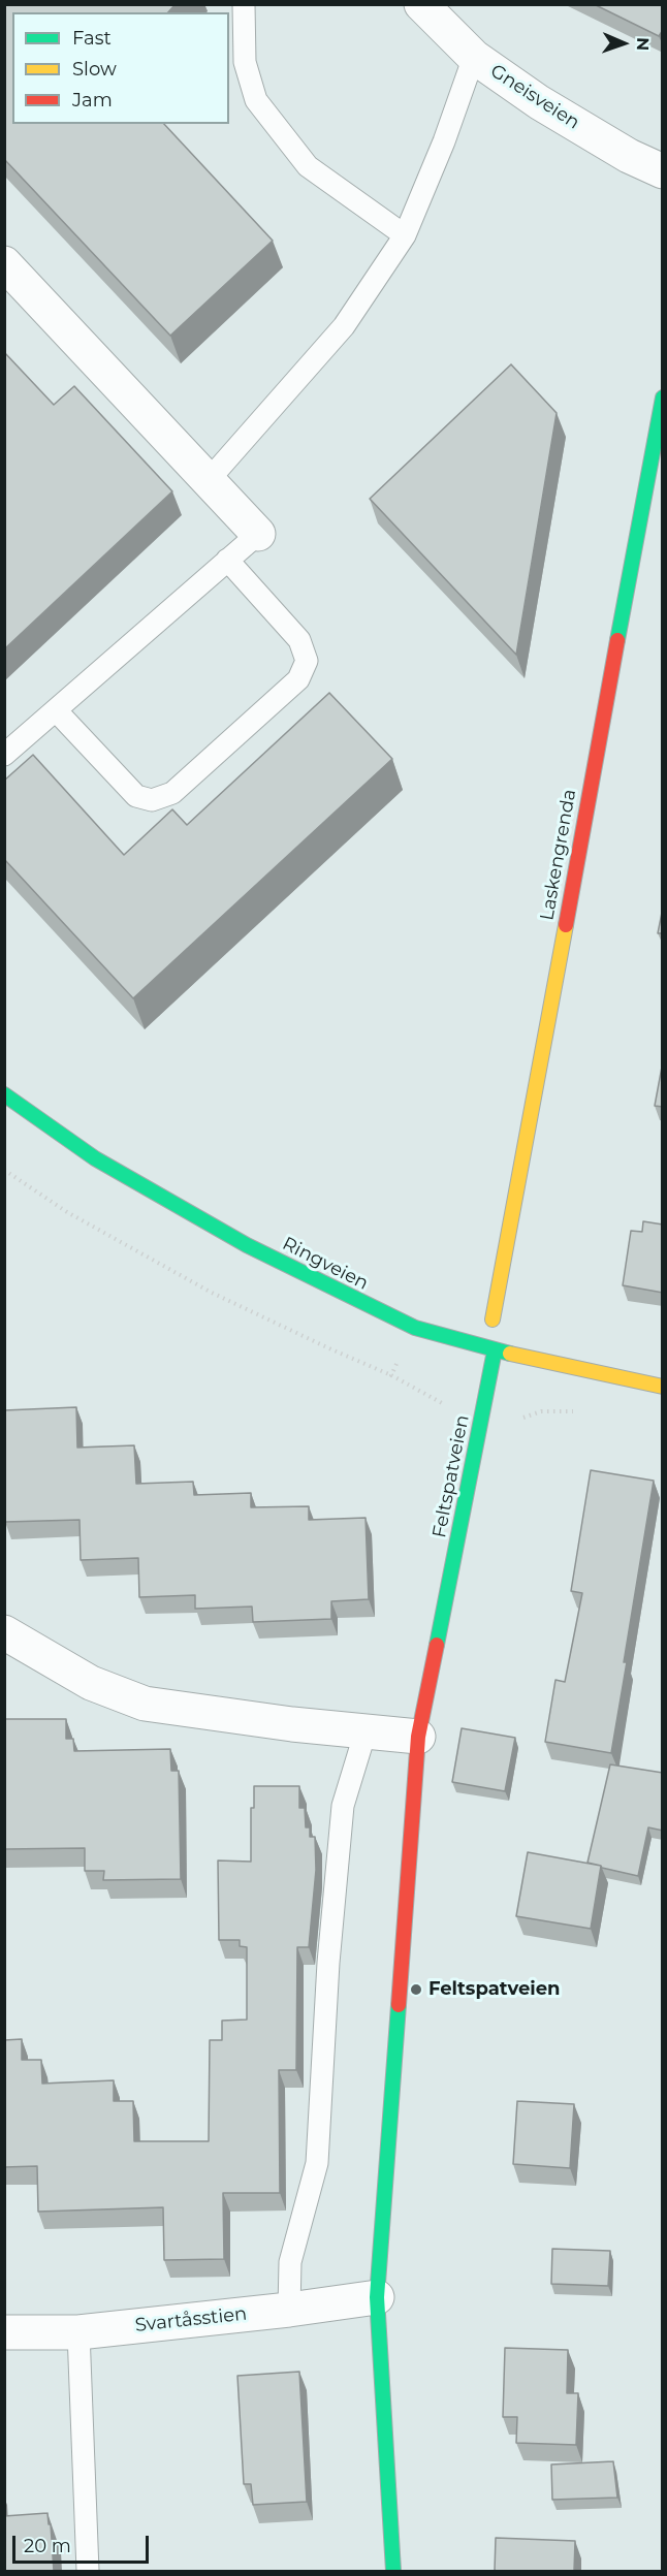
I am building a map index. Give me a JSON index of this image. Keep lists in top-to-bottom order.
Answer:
{
  "streets": {
    "street": [
      "Gneisveien",
      "Laskengrenda",
      "Ringveien",
      "Feltspatveien",
      "Svartåsstien"
    ]
  },
  "crossings": [
    ["Ringveien", "Feltspatveien"],
    ["Feltspatveien", "Svartåsstien"]
  ],
  "places": ["Feltspatveien"],
  "legend": ["Fast", "Slow", "Jam"],
  "scale_bar": "20 m",
  "north": "right"
}
